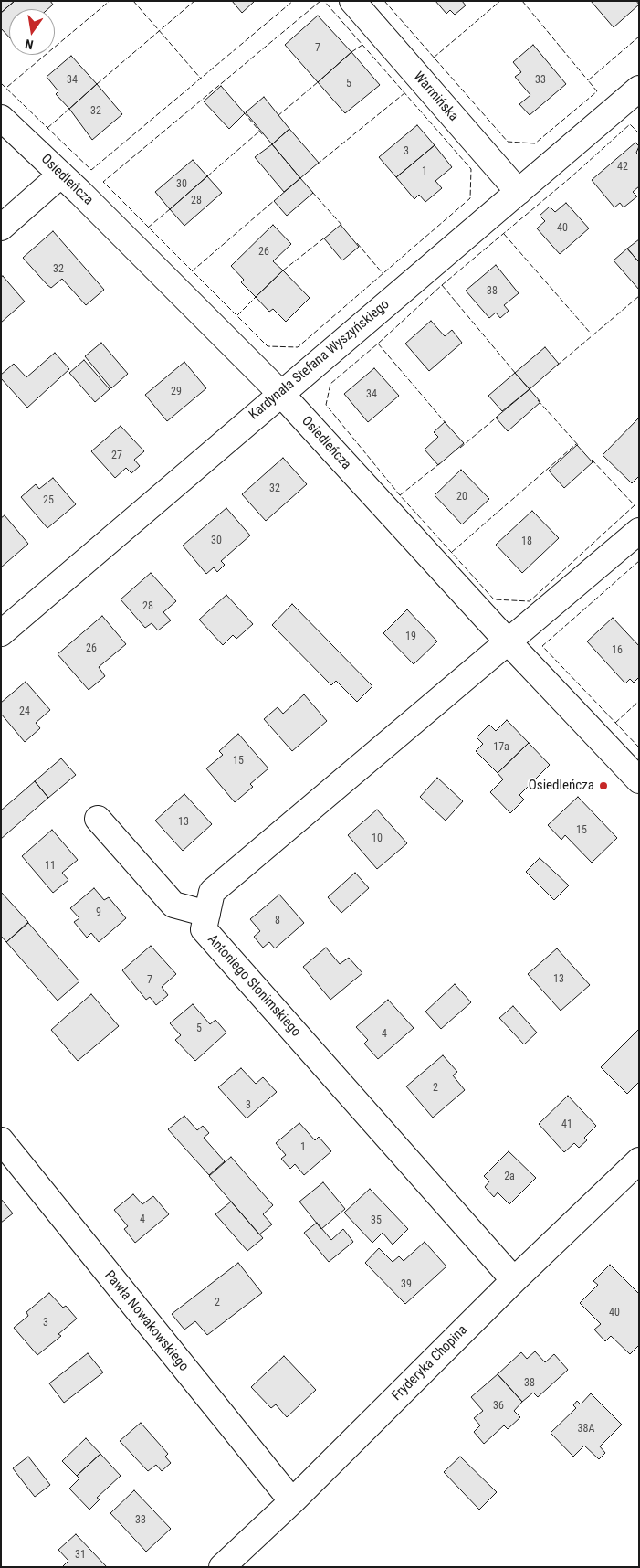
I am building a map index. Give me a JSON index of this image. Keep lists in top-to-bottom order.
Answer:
{
  "streets": {
    "street": [
      "Warmińska",
      "Osiedleńcza",
      "Kardynała Stefana Wyszyńskiego",
      "Antoniego Słonimskiego",
      "Pawła Nowakowskiego",
      "Fryderyka Chopina"
    ]
  },
  "crossings": [
    ["Warmińska", "Kardynała Stefana Wyszyńskiego"],
    ["Osiedleńcza", "Kardynała Stefana Wyszyńskiego"],
    ["Osiedleńcza", "Antoniego Słonimskiego"],
    ["Antoniego Słonimskiego", "Fryderyka Chopina"],
    ["Pawła Nowakowskiego", "Fryderyka Chopina"]
  ],
  "places": ["Osiedleńcza"],
  "house_numbers": [
    "7",
    "34",
    "33",
    "5",
    "32",
    "3",
    "42",
    "1",
    "30",
    "28",
    "40",
    "26",
    "32",
    "38",
    "29",
    "34",
    "27",
    "32",
    "20",
    "25",
    "30",
    "18",
    "28",
    "19",
    "26",
    "16",
    "24",
    "17a",
    "15",
    "13",
    "15",
    "10",
    "11",
    "9",
    "8",
    "13",
    "7",
    "5",
    "4",
    "2",
    "3",
    "41",
    "1",
    "2a",
    "4",
    "35",
    "39",
    "2",
    "40",
    "3",
    "38",
    "36",
    "38A",
    "33",
    "31"
  ],
  "north": "bottom"
}
